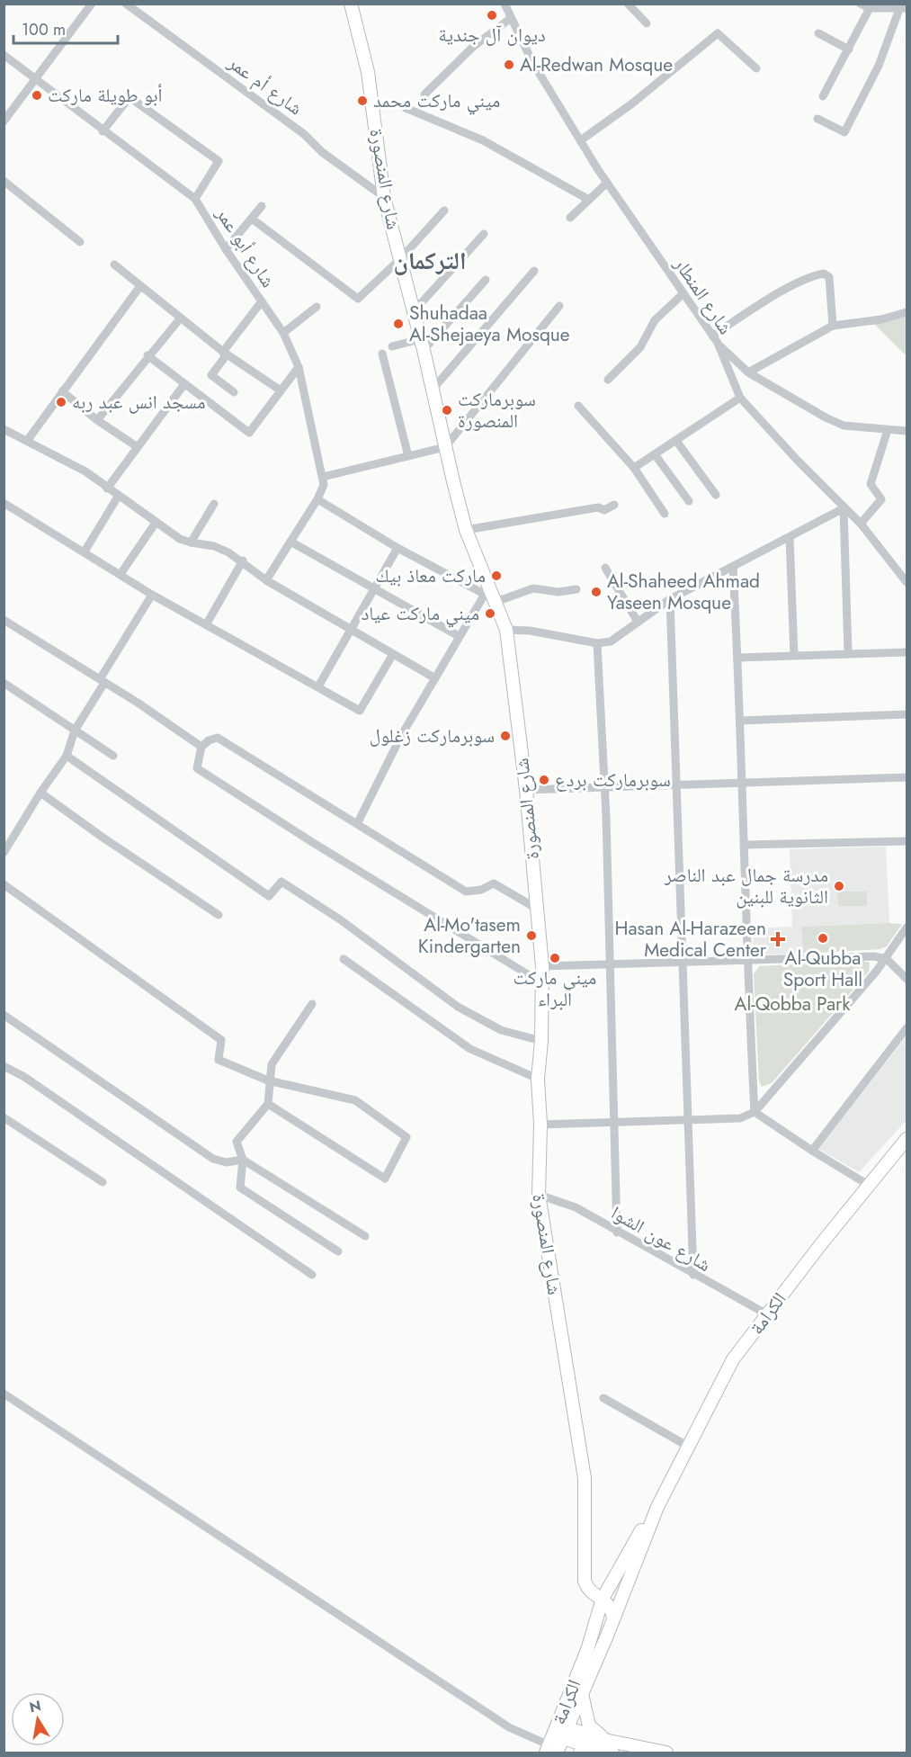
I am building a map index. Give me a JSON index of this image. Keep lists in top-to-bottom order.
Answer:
{
  "streets": {
    "main road": ["شارع المنصورة", "الكرامة"],
    "street": [
      "شارع أم عمر",
      "شارع أبو عمر",
      "شارع المنطار",
      "شارع عون الشوا"
    ]
  },
  "crossings": [
    ["شارع أم عمر", "شارع المنصورة"],
    ["شارع المنصورة", "شارع عون الشوا"],
    ["شارع المنصورة", "الكرامة"],
    ["شارع عون الشوا", "الكرامة"]
  ],
  "districts": ["التركمان"],
  "parks": ["Al-Qobba Park"],
  "places": {
    "other": [
      "ديوان آل جندية",
      "Al-Redwan Mosque",
      "أبو طويلة ماركت",
      "ميني ماركت محمد",
      "Shuhadaa Al-Shejaeya Mosque",
      "مسجد انس عبد ربه",
      "سوبرماركت المنصورة",
      "ماركت معاذ بيك",
      "Al-Shaheed Ahmad Yaseen Mosque",
      "ميني ماركت عياد",
      "سوبرماركت زغلول",
      "سوبرماركت بردع",
      "مدرسة جمال عبد الناصر الثانوية للبنين",
      "Al-Mo'tasem Kindergarten",
      "Al-Qubba Sport Hall",
      "ميني ماركت البراء"
    ],
    "health": ["Hasan Al-Harazeen Medical Center"]
  },
  "scale_bar": "100 m",
  "north": "top"
}
